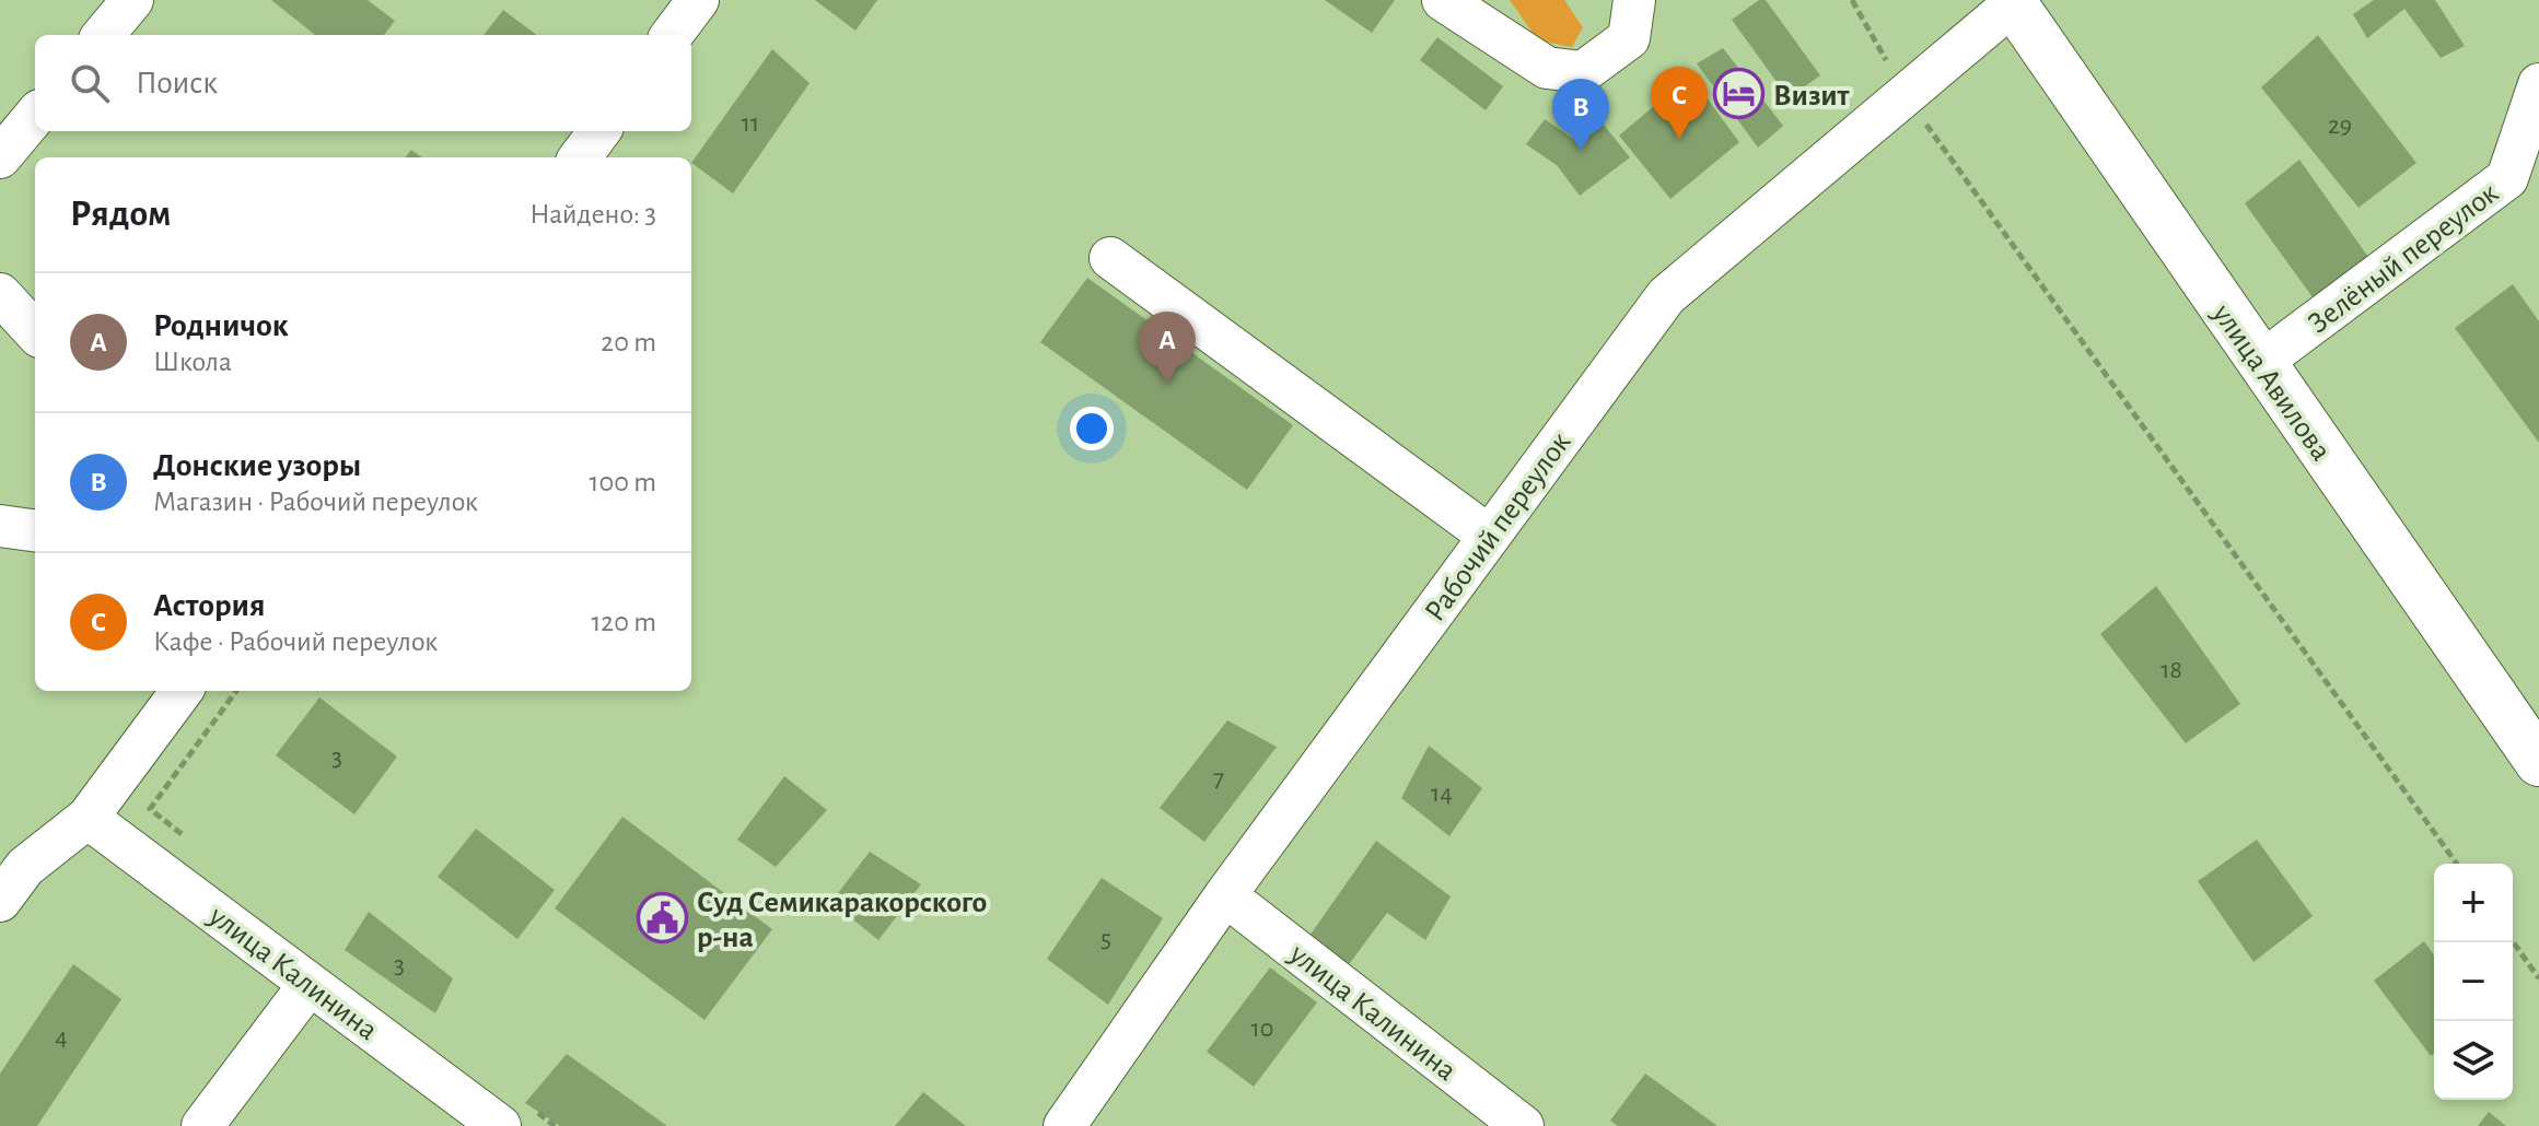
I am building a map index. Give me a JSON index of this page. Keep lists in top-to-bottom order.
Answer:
{
  "streets": {
    "main road": ["улица Авилова"],
    "street": ["Зелёный переулок", "Рабочий переулок", "улица Калинина"]
  },
  "crossings": [
    ["Зелёный переулок", "улица Авилова"],
    ["улица Авилова", "Рабочий переулок"],
    ["Рабочий переулок", "улица Калинина"]
  ],
  "places": {
    "hotel": ["Визит"],
    "public building": ["Суд Семикаракорского р-на"]
  },
  "house_numbers": [
    "11",
    "29",
    "18",
    "3",
    "7",
    "14",
    "5",
    "3",
    "10",
    "4"
  ],
  "page": {
    "search": "Поиск",
    "pins": ["C", "B", "A"],
    "heading": ["Рядом", "Найдено: 3"],
    "list": [
      {
        "mark": "A",
        "name": "Родничок",
        "note": "Школа",
        "value": "20 m"
      },
      {
        "mark": "B",
        "name": "Донские узоры",
        "note": "Магазин · Рабочий переулок",
        "value": "100 m"
      },
      {
        "mark": "C",
        "name": "Астория",
        "note": "Кафе · Рабочий переулок",
        "value": "120 m"
      }
    ],
    "map_buttons": ["+", "−"]
  }
}
